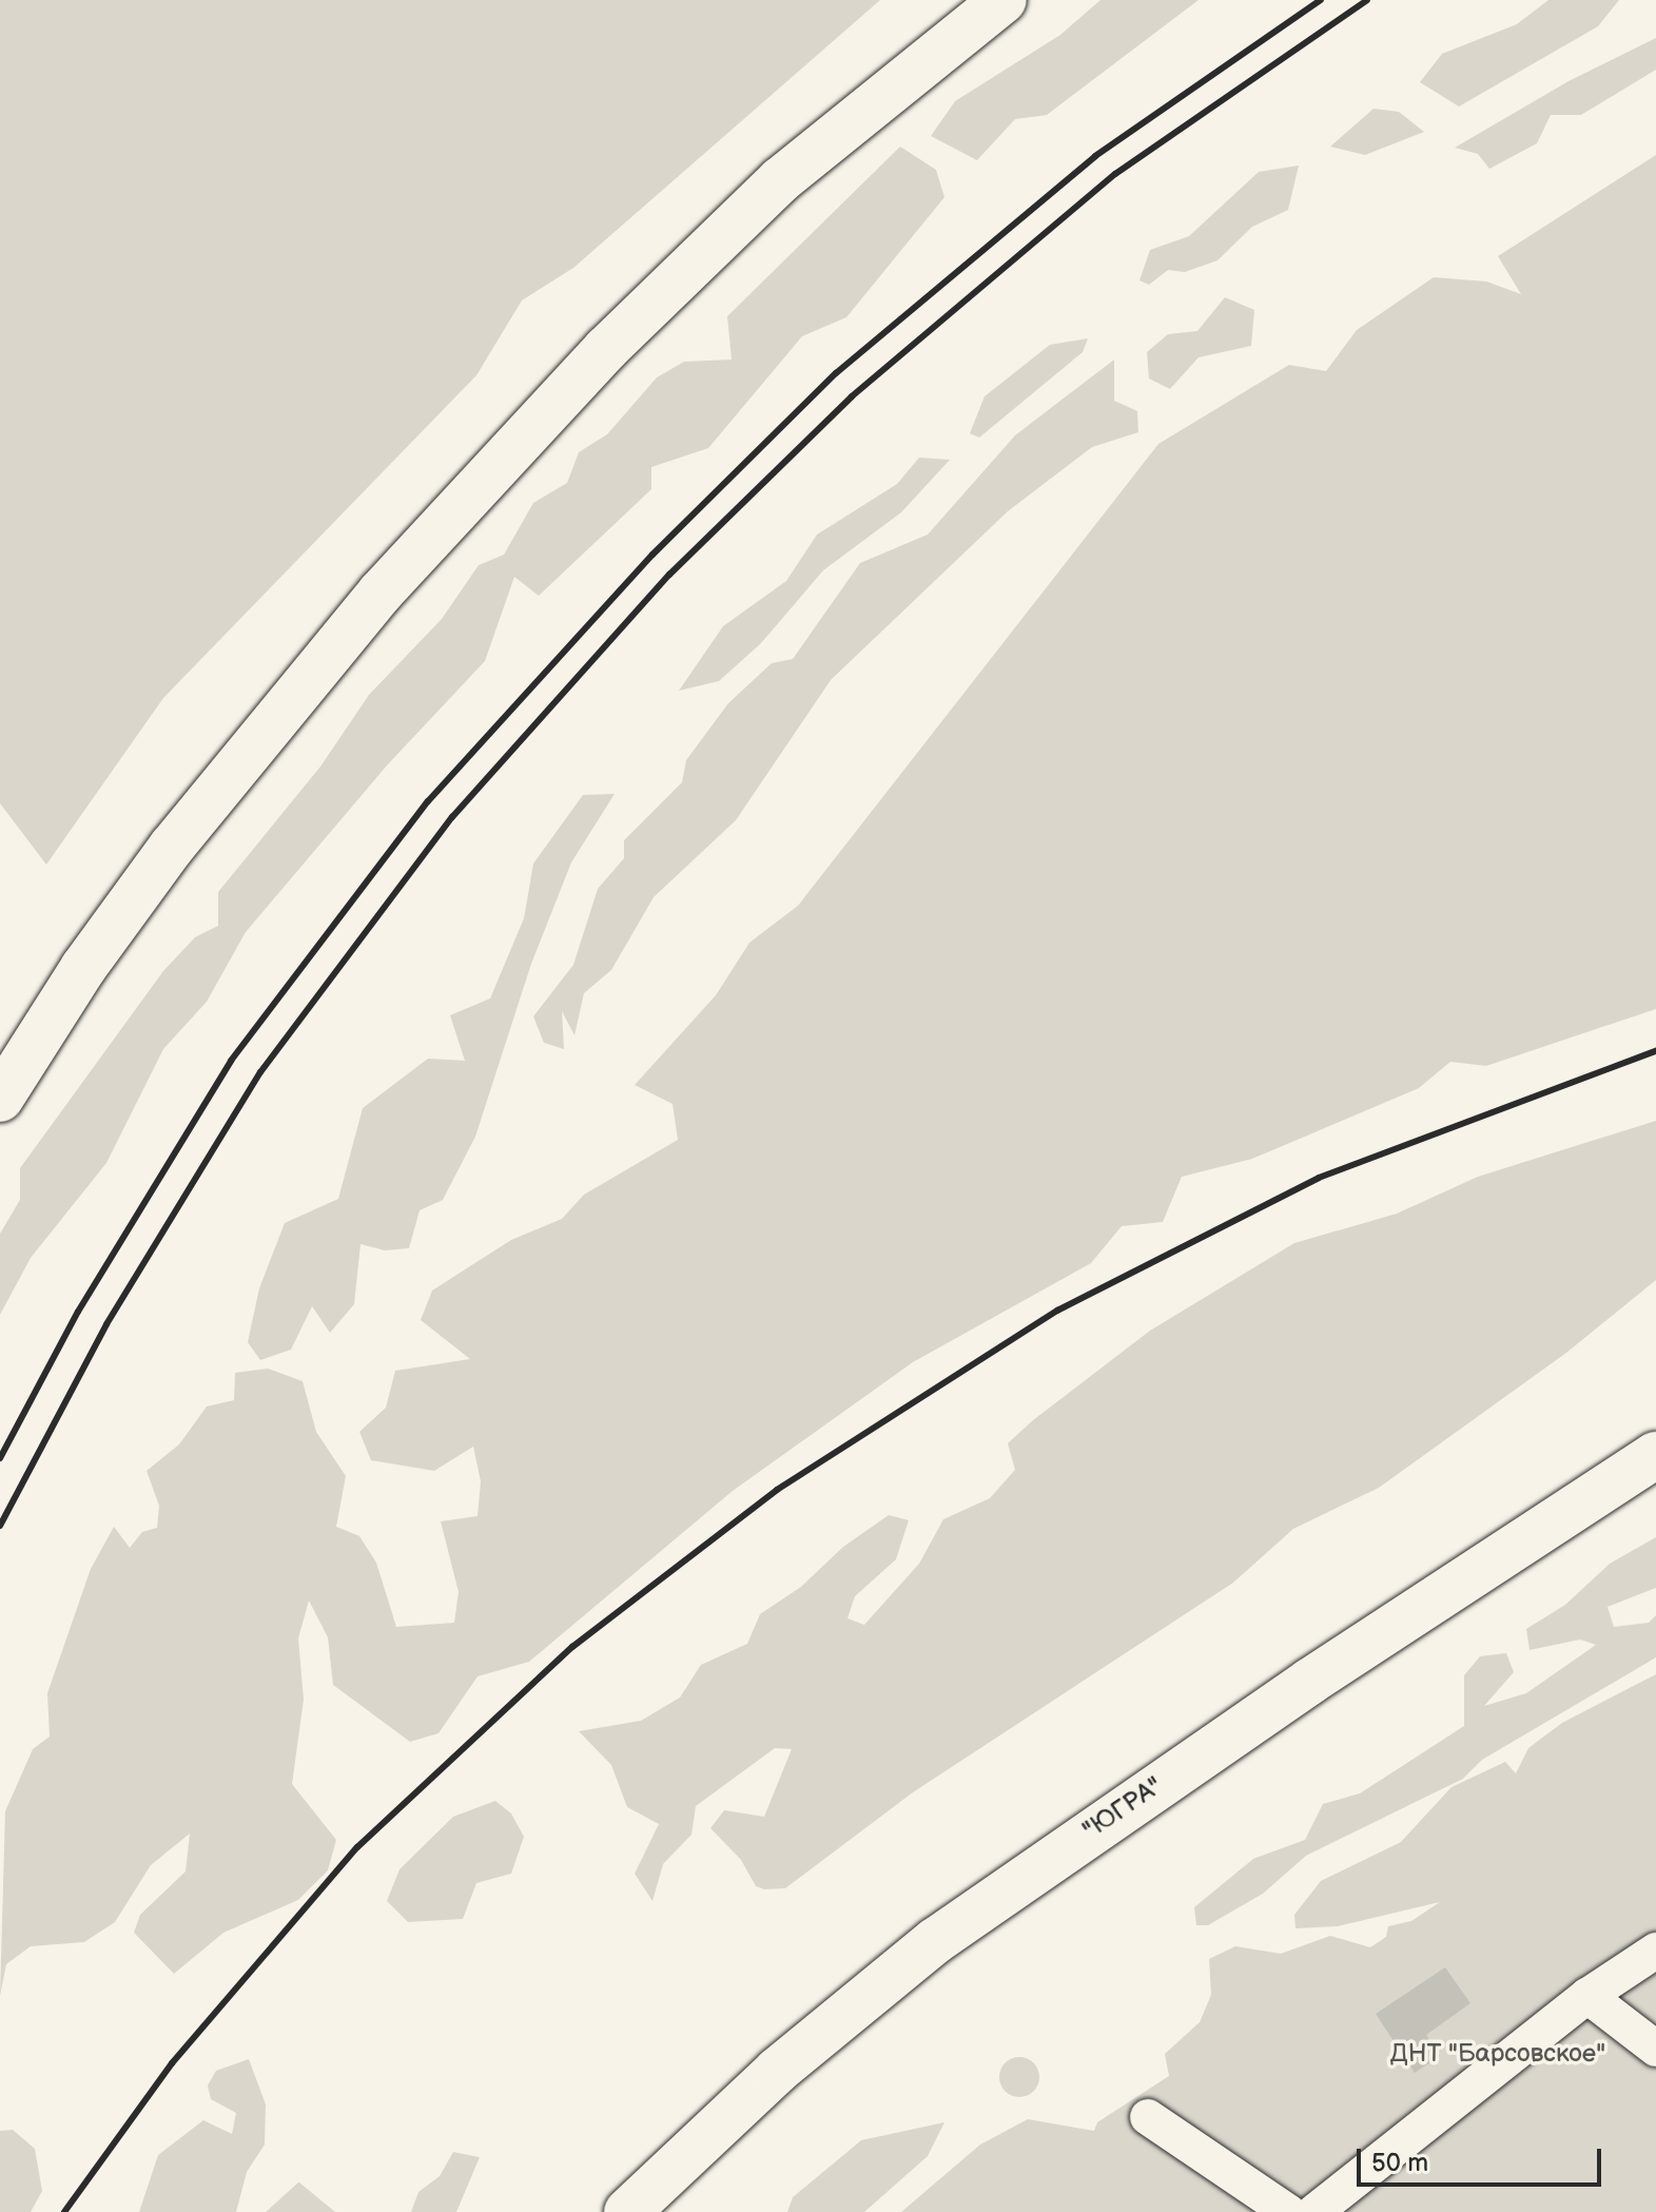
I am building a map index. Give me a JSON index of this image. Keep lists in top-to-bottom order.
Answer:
{
  "streets": {
    "main road": ["\"ЮГРА\""]
  },
  "parks": ["ДНТ \"Барсовское\""],
  "scale_bar": "50 m"
}
